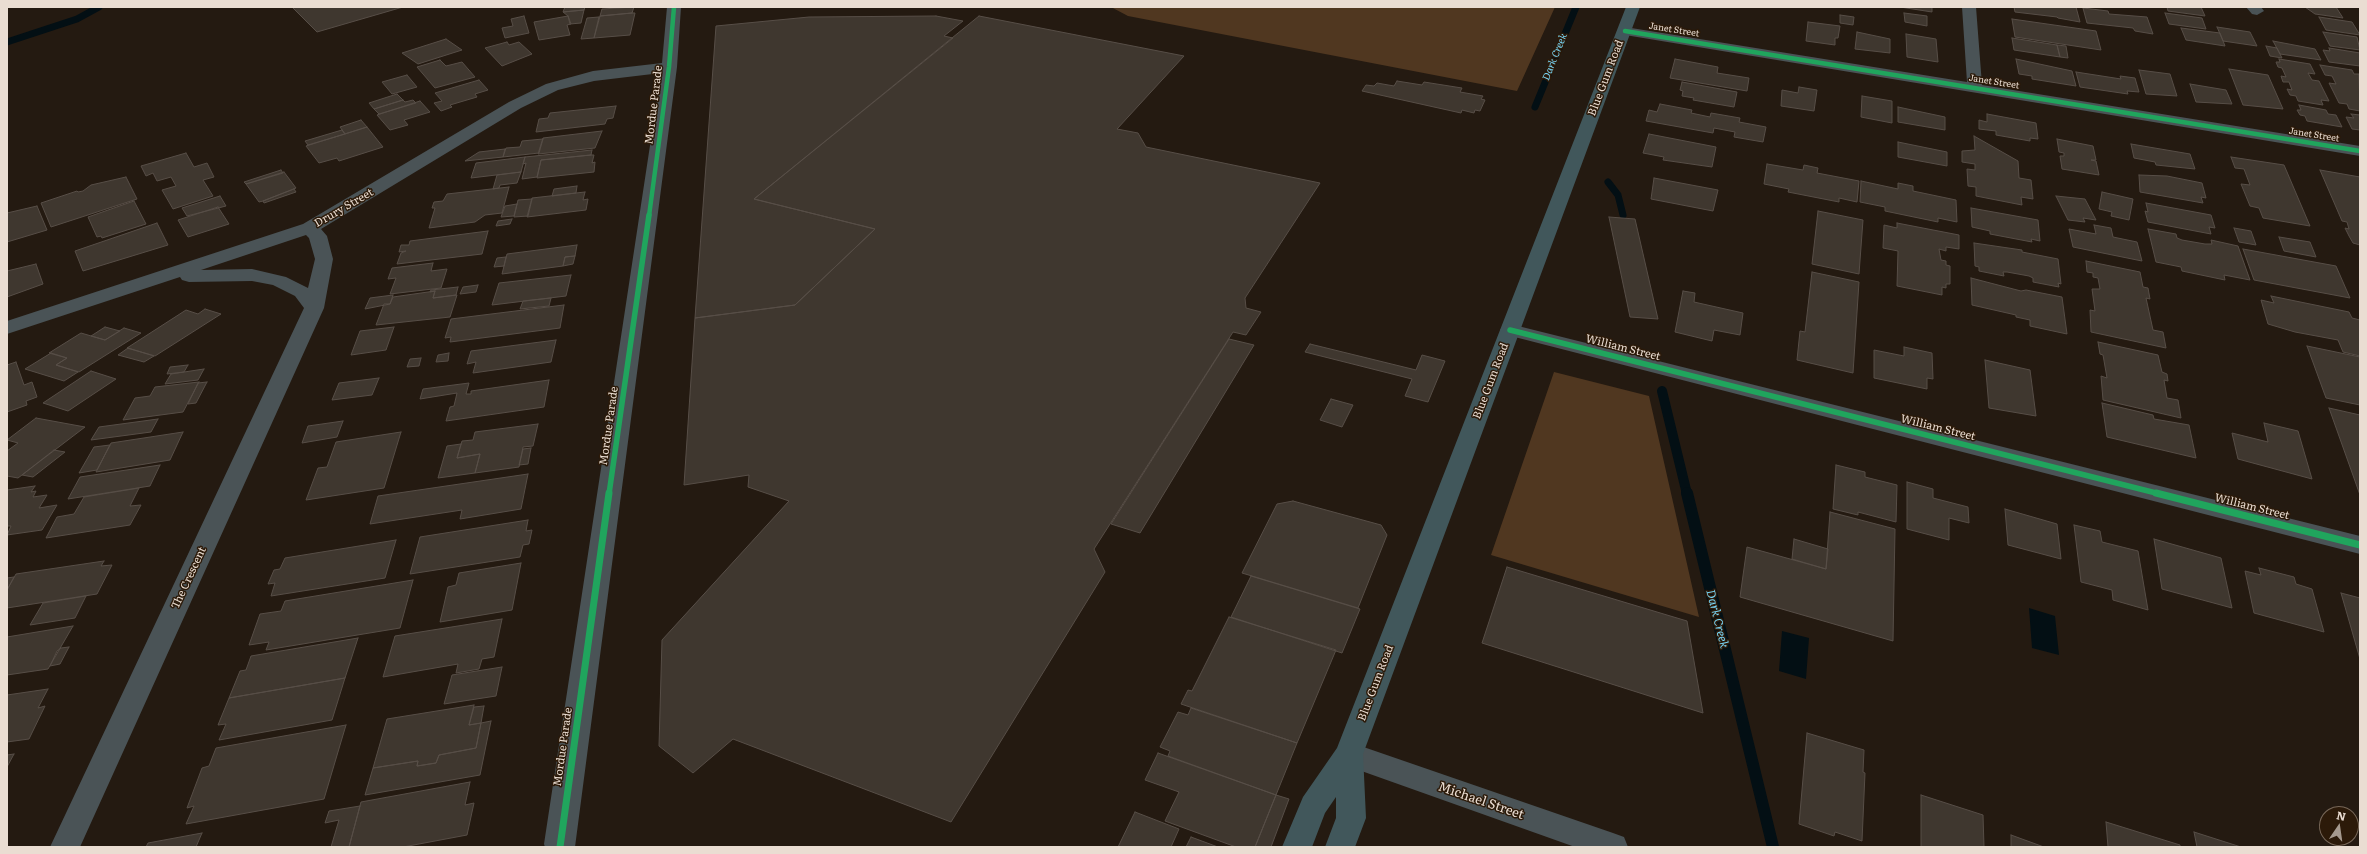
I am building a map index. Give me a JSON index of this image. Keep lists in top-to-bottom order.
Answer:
{
  "streets": {
    "main road": ["Blue Gum Road"],
    "street": [
      "Janet Street",
      "Mordue Parade",
      "Drury Street",
      "William Street",
      "The Crescent",
      "Michael Street"
    ]
  },
  "crossings": [
    ["Janet Street", "Blue Gum Road"],
    ["Blue Gum Road", "William Street"],
    ["Blue Gum Road", "Michael Street"],
    ["Mordue Parade", "Drury Street"],
    ["Drury Street", "The Crescent"]
  ],
  "water": ["Dark Creek"],
  "north": "top"
}
